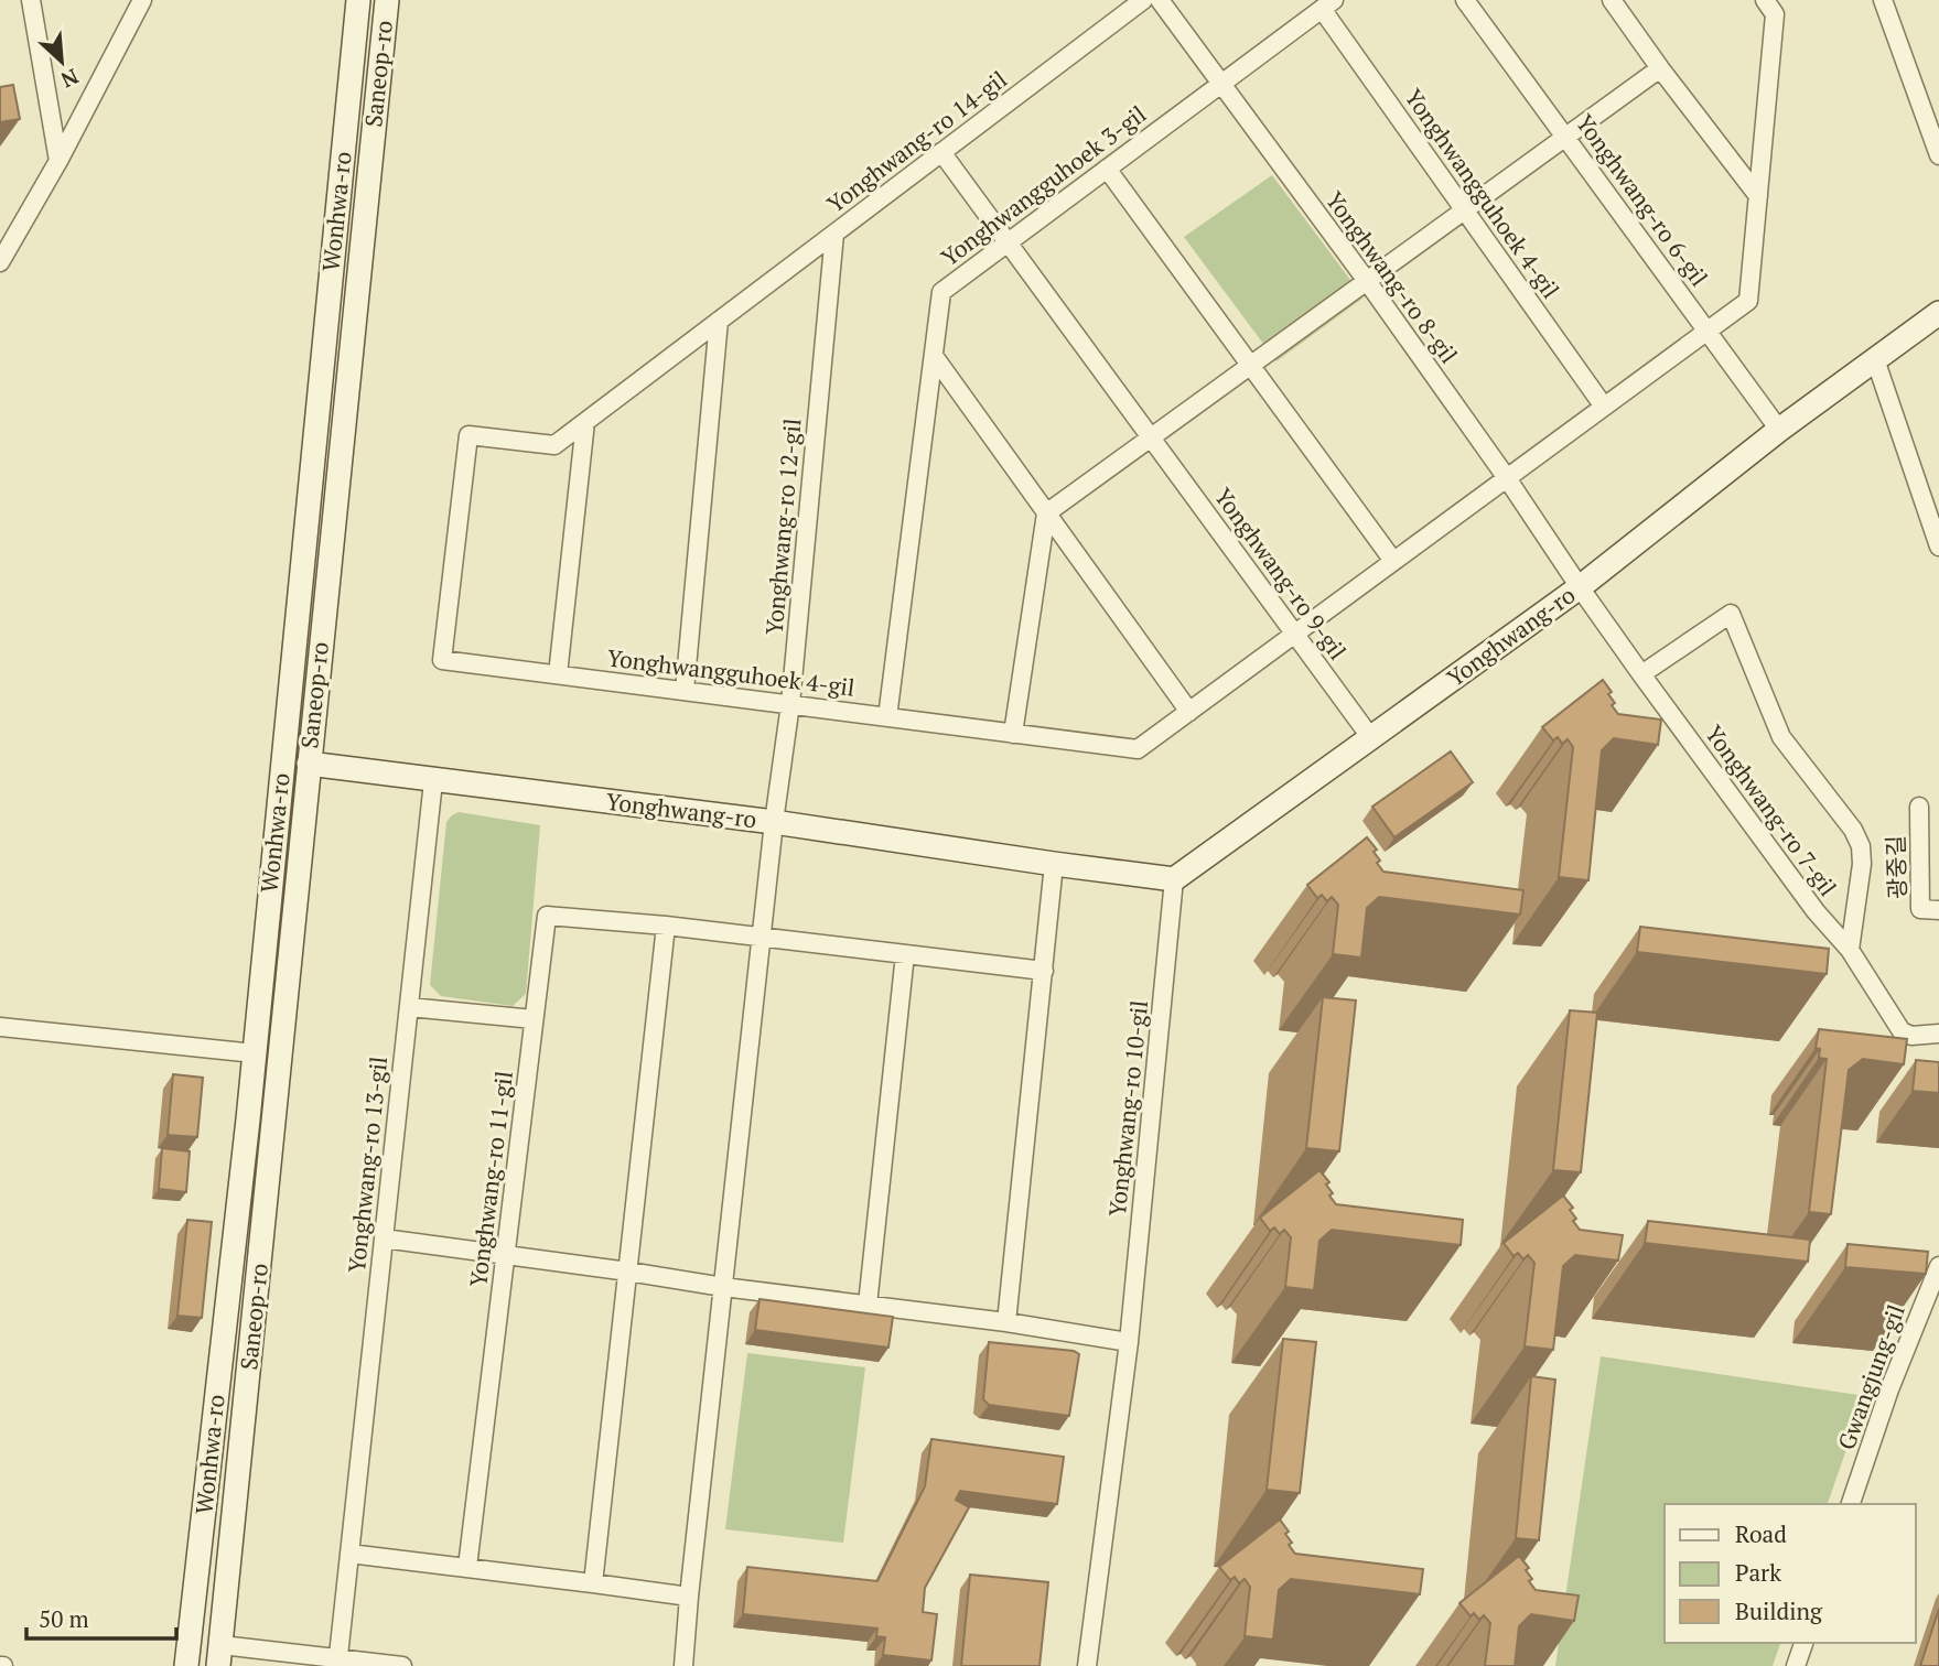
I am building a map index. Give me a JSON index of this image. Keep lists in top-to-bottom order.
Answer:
{
  "streets": {
    "street": [
      "Saneop-ro",
      "Yonghwang-ro 14-gil",
      "Yonghwangguhoek 3-gil",
      "Yonghwangguhoek 4-gil",
      "Yonghwang-ro 6-gil",
      "Wonhwa-ro",
      "Yonghwang-ro 8-gil",
      "Yonghwang-ro 12-gil",
      "Yonghwang-ro 9-gil",
      "Yonghwang-ro",
      "Yonghwang-ro 7-gil",
      "광중길",
      "Yonghwang-ro 10-gil",
      "Yonghwang-ro 13-gil",
      "Yonghwang-ro 11-gil",
      "Gwangjung-gil"
    ]
  },
  "crossings": [
    ["Saneop-ro", "Yonghwang-ro"],
    ["Yonghwang-ro 14-gil", "Yonghwangguhoek 4-gil"],
    ["Yonghwang-ro 14-gil", "Yonghwang-ro 12-gil"],
    ["Yonghwang-ro 14-gil", "Yonghwang-ro 9-gil"],
    ["Yonghwangguhoek 3-gil", "Yonghwangguhoek 4-gil"],
    ["Yonghwangguhoek 3-gil", "Yonghwang-ro 8-gil"],
    ["Yonghwangguhoek 3-gil", "Yonghwang-ro 9-gil"],
    ["Yonghwangguhoek 4-gil", "Yonghwang-ro 6-gil"],
    ["Yonghwangguhoek 4-gil", "Yonghwang-ro 8-gil"],
    ["Yonghwangguhoek 4-gil", "Yonghwang-ro 12-gil"],
    ["Yonghwangguhoek 4-gil", "Yonghwang-ro 9-gil"],
    ["Yonghwang-ro 6-gil", "Yonghwang-ro"],
    ["Yonghwang-ro 8-gil", "Yonghwang-ro"],
    ["Yonghwang-ro 8-gil", "Yonghwang-ro 7-gil"],
    ["Yonghwang-ro 12-gil", "Yonghwang-ro"],
    ["Yonghwang-ro 9-gil", "Yonghwang-ro"],
    ["Yonghwang-ro", "Yonghwang-ro 7-gil"],
    ["Yonghwang-ro", "Yonghwang-ro 10-gil"],
    ["Yonghwang-ro", "Yonghwang-ro 13-gil"]
  ],
  "legend": ["Road", "Park", "Building"],
  "scale_bar": "50 m",
  "north": "bottom right"
}
